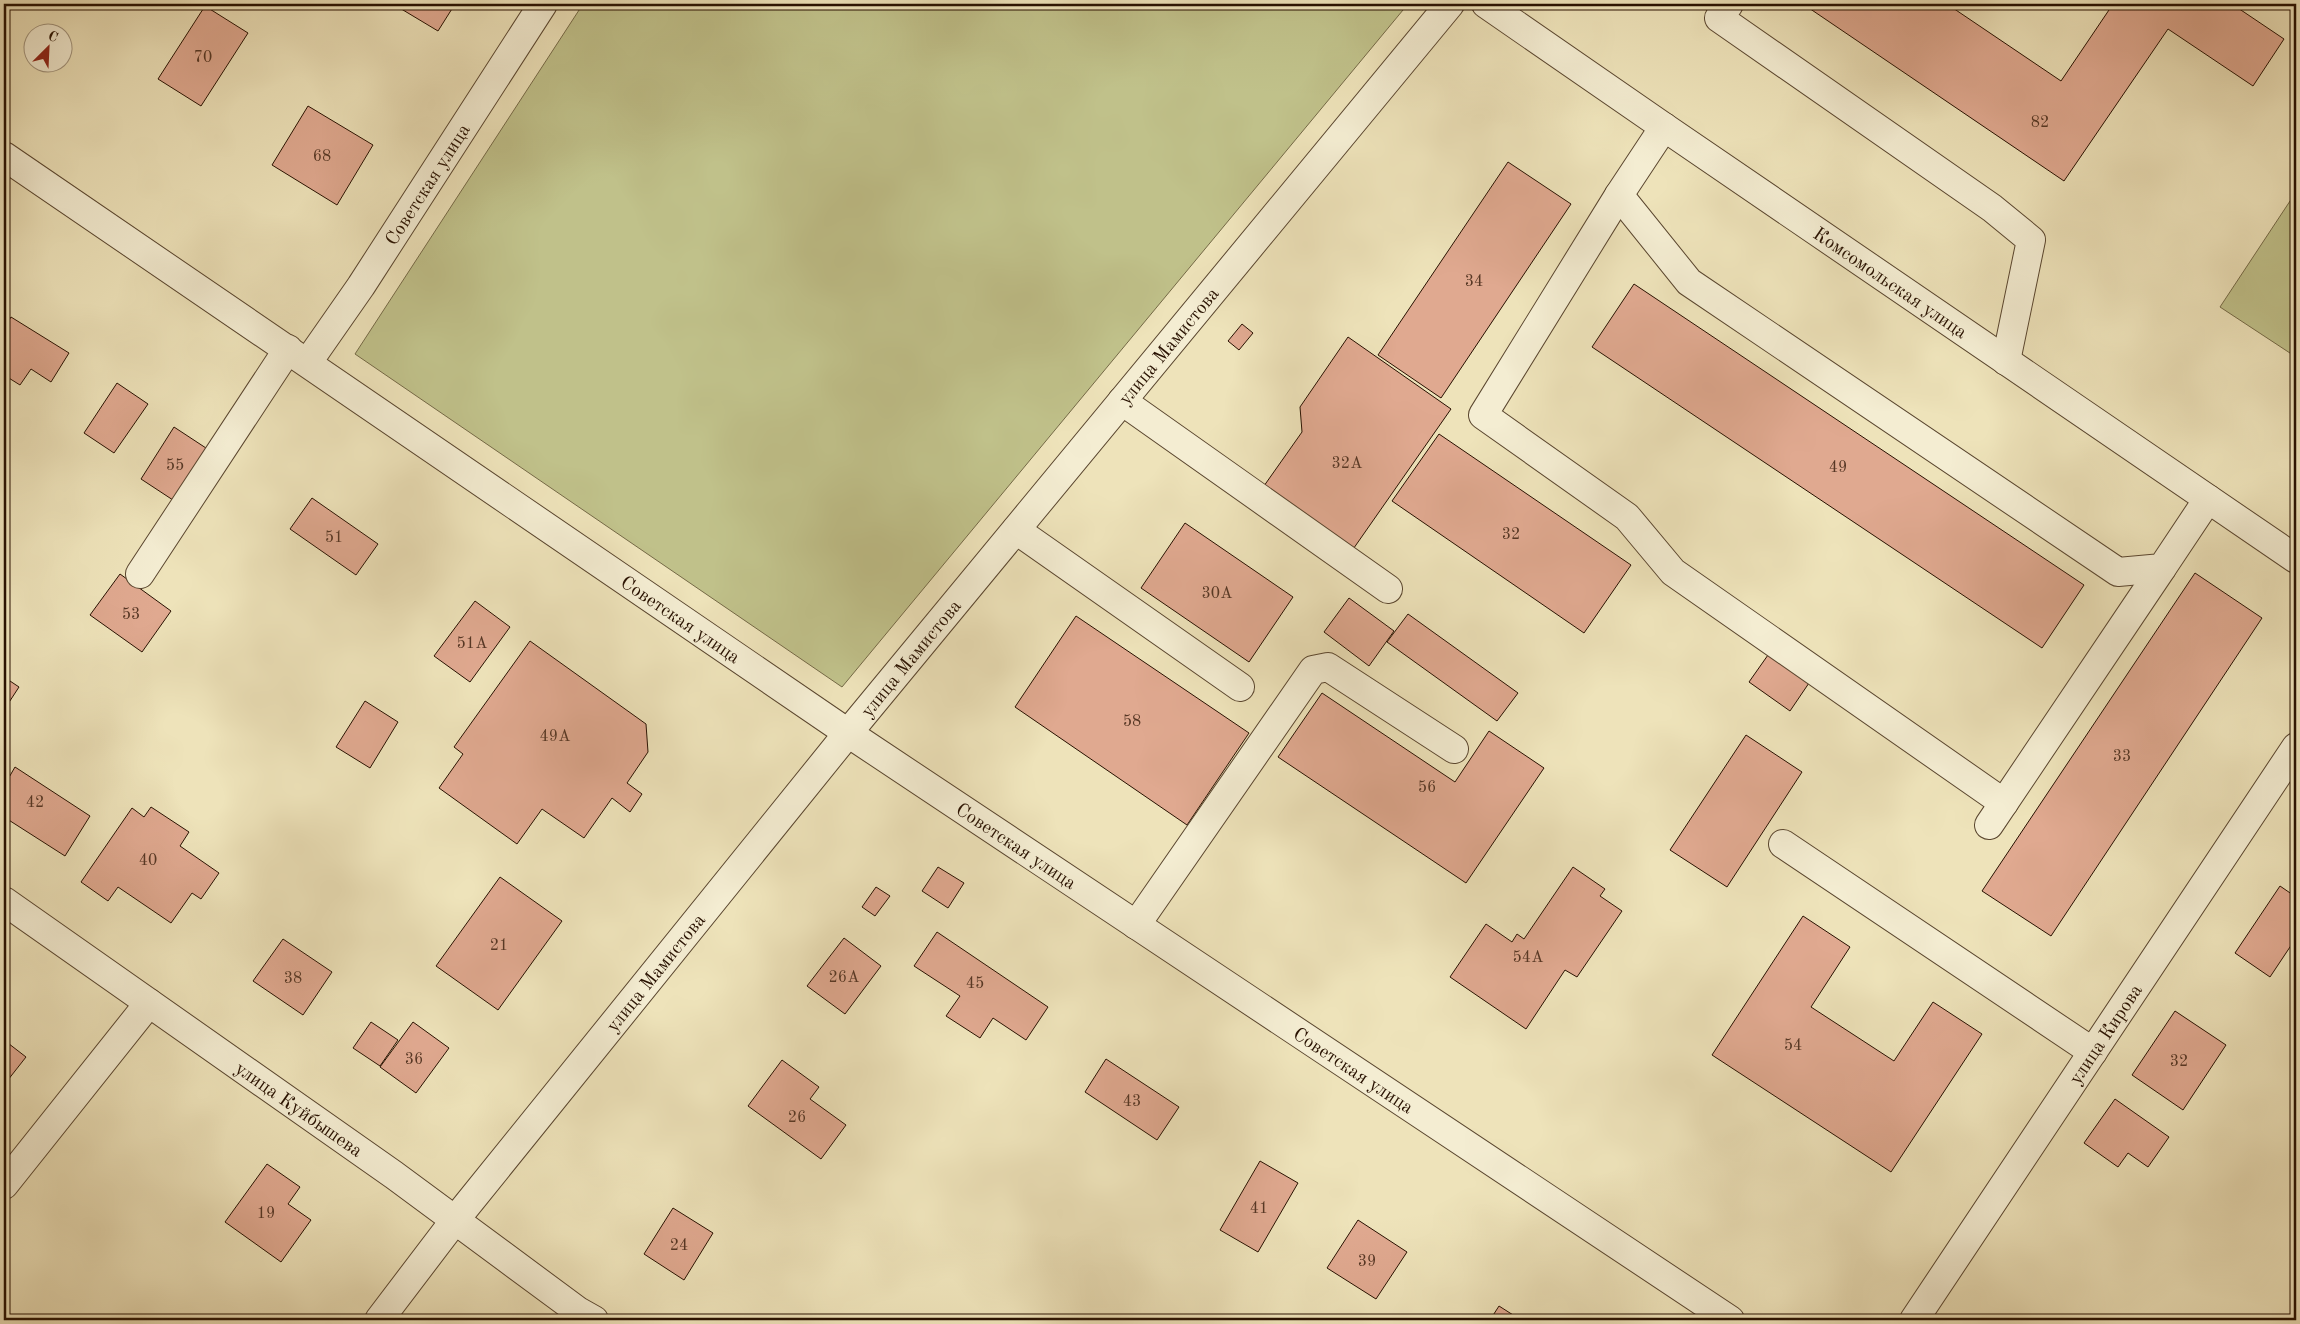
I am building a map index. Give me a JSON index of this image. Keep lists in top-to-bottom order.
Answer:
{
  "streets": {
    "street": [
      "Советская улица",
      "Комсомольская улица",
      "улица Мамистова",
      "улица Кирова",
      "улица Куйбышева"
    ]
  },
  "crossings": [
    ["Советская улица", "улица Мамистова"],
    ["улица Мамистова", "улица Куйбышева"]
  ],
  "house_numbers": [
    "70",
    "82",
    "68",
    "34",
    "32А",
    "55",
    "49",
    "32",
    "51",
    "30А",
    "53",
    "51А",
    "58",
    "49А",
    "33",
    "56",
    "42",
    "40",
    "21",
    "54А",
    "26А",
    "38",
    "45",
    "54",
    "36",
    "32",
    "43",
    "26",
    "41",
    "19",
    "24",
    "39"
  ],
  "north": "top right"
}
